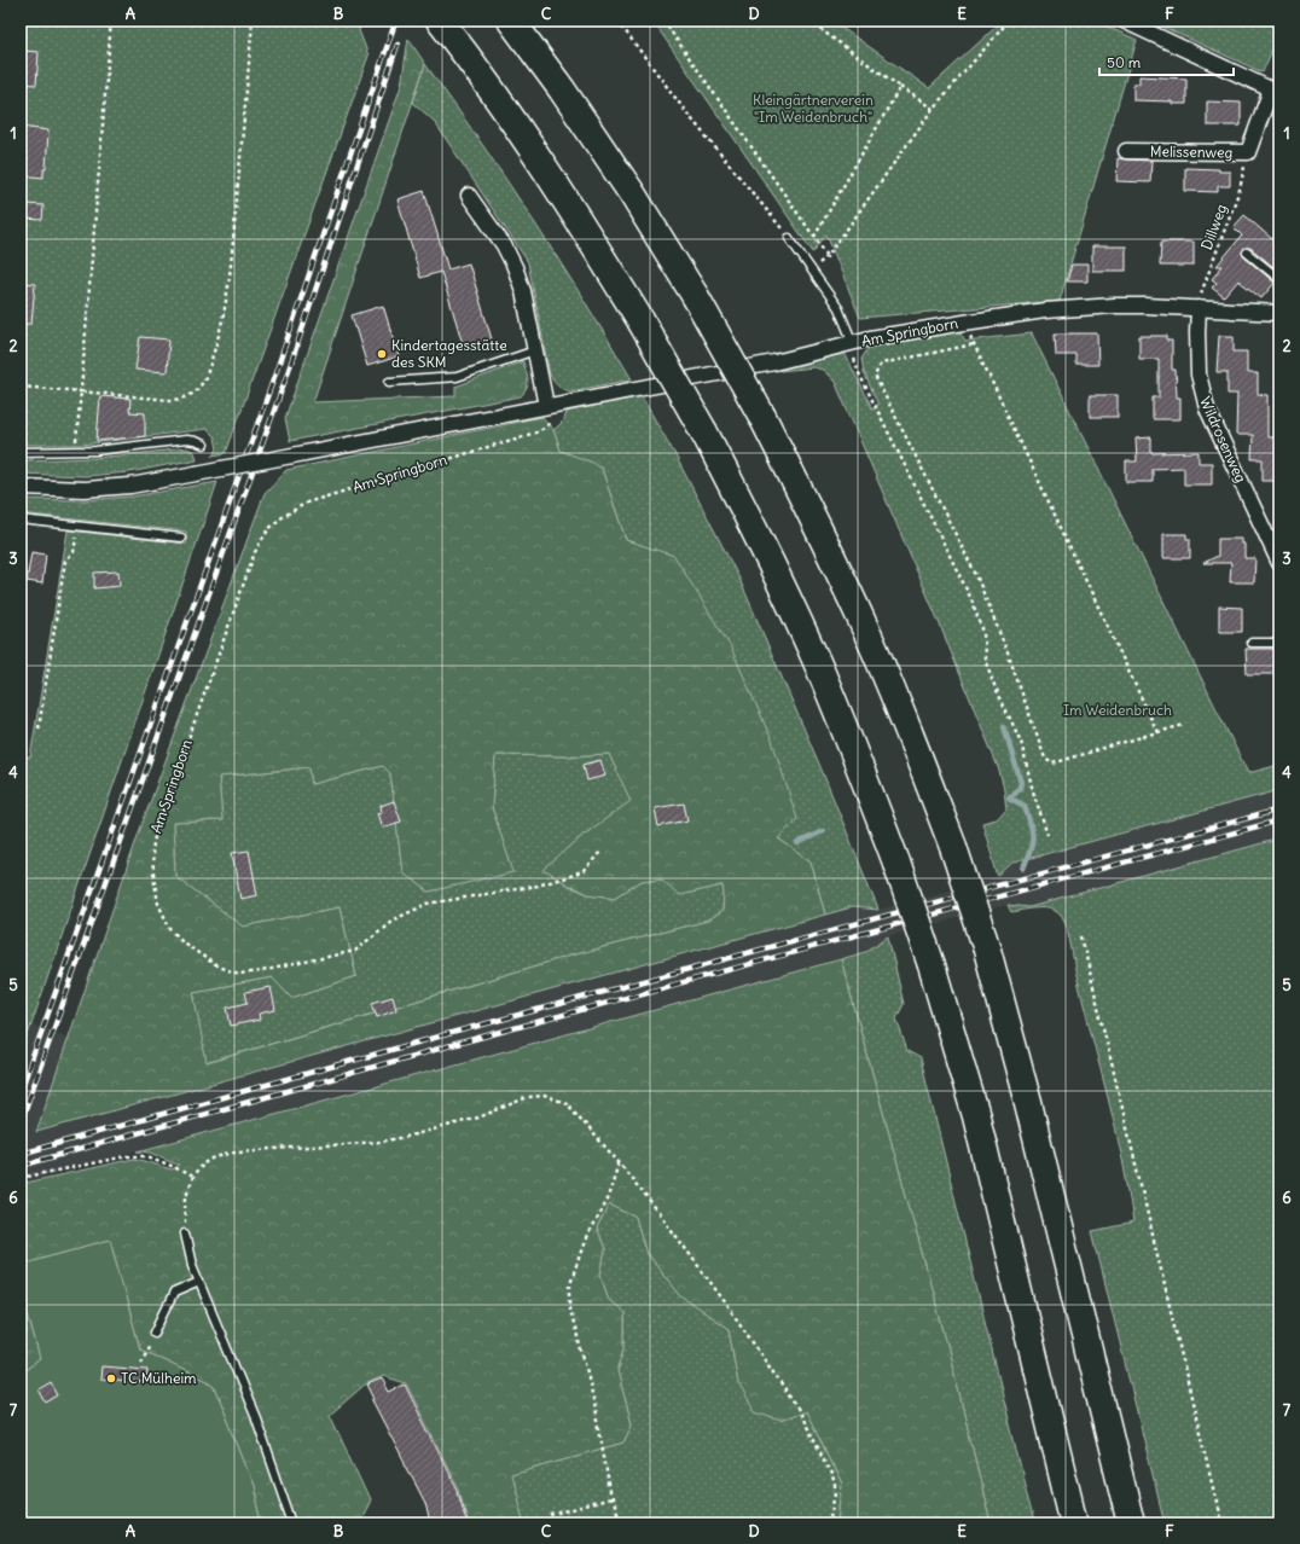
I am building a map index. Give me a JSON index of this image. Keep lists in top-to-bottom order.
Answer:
{
  "streets": {
    "street": ["Melissenweg", "Am Springborn", "Wildrosenweg"],
    "path": ["Dillweg"]
  },
  "crossings": [
    ["Melissenweg", "Dillweg"],
    ["Dillweg", "Am Springborn"],
    ["Dillweg", "Wildrosenweg"],
    ["Am Springborn", "Wildrosenweg"]
  ],
  "parks": ["Kleingärtnerverein \"Im Weidenbruch\"", "Im Weidenbruch"],
  "places": ["Kindertagesstätte des SKM", "TC Mülheim"],
  "scale_bar": "50 m",
  "grid": {
    "columns": [
      "A",
      "B",
      "C",
      "D",
      "E",
      "F"
    ],
    "rows": [
      "1",
      "2",
      "3",
      "4",
      "5",
      "6",
      "7"
    ]
  }
}
